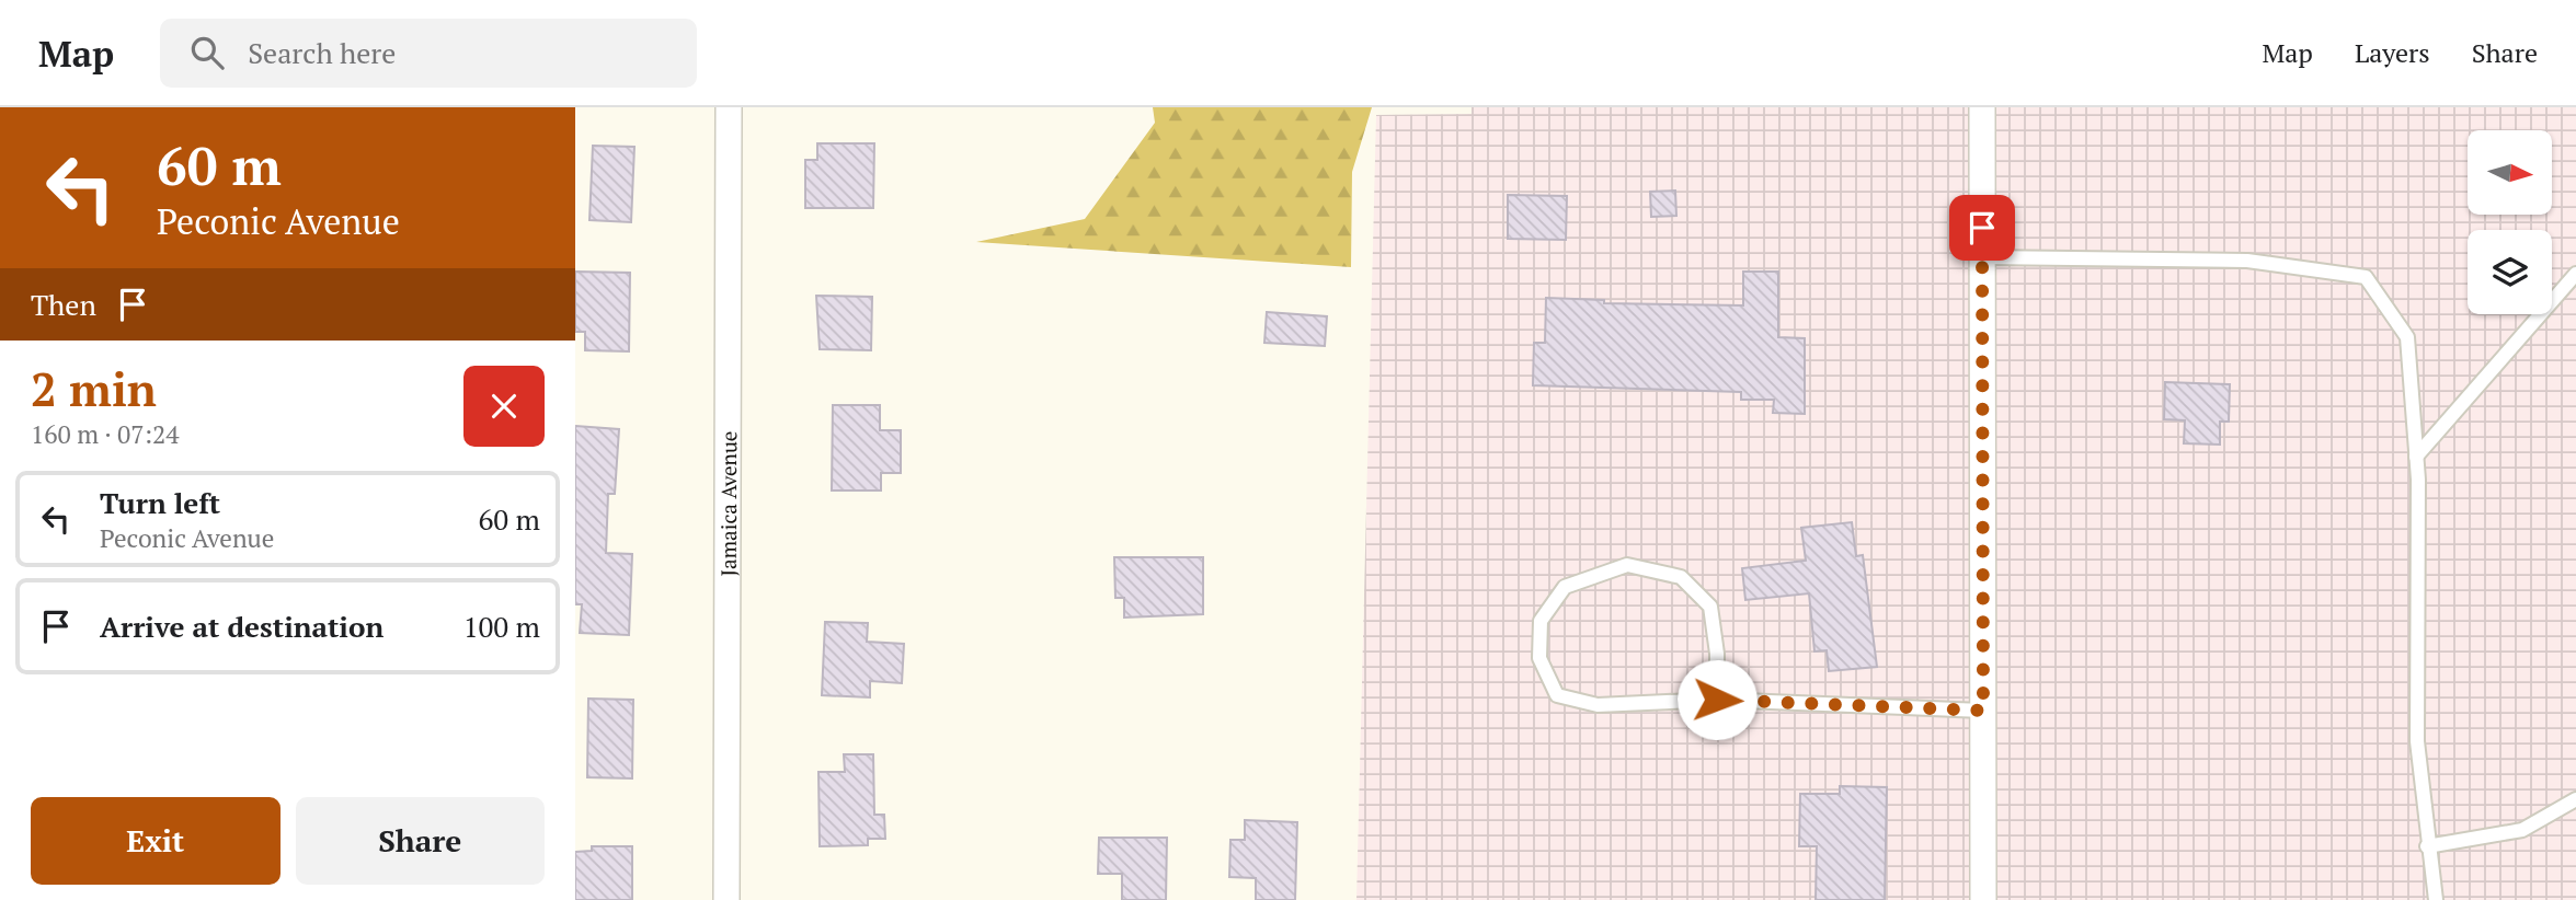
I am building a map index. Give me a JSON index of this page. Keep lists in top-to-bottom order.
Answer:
{
  "streets": {
    "street": ["Jamaica Avenue"]
  },
  "north": "right",
  "page": {
    "header": "Map",
    "search": "Search here",
    "nav": ["Map", "Layers", "Share"],
    "turn": ["60 m", "Peconic Avenue"],
    "then": "Then",
    "heading": ["2 min", "160 m · 07:24"],
    "list": [
      {
        "name": "Turn left",
        "note": "Peconic Avenue",
        "value": "60 m"
      },
      {
        "name": "Arrive at destination",
        "value": "100 m"
      }
    ],
    "buttons": ["Exit", "Share"]
  }
}
